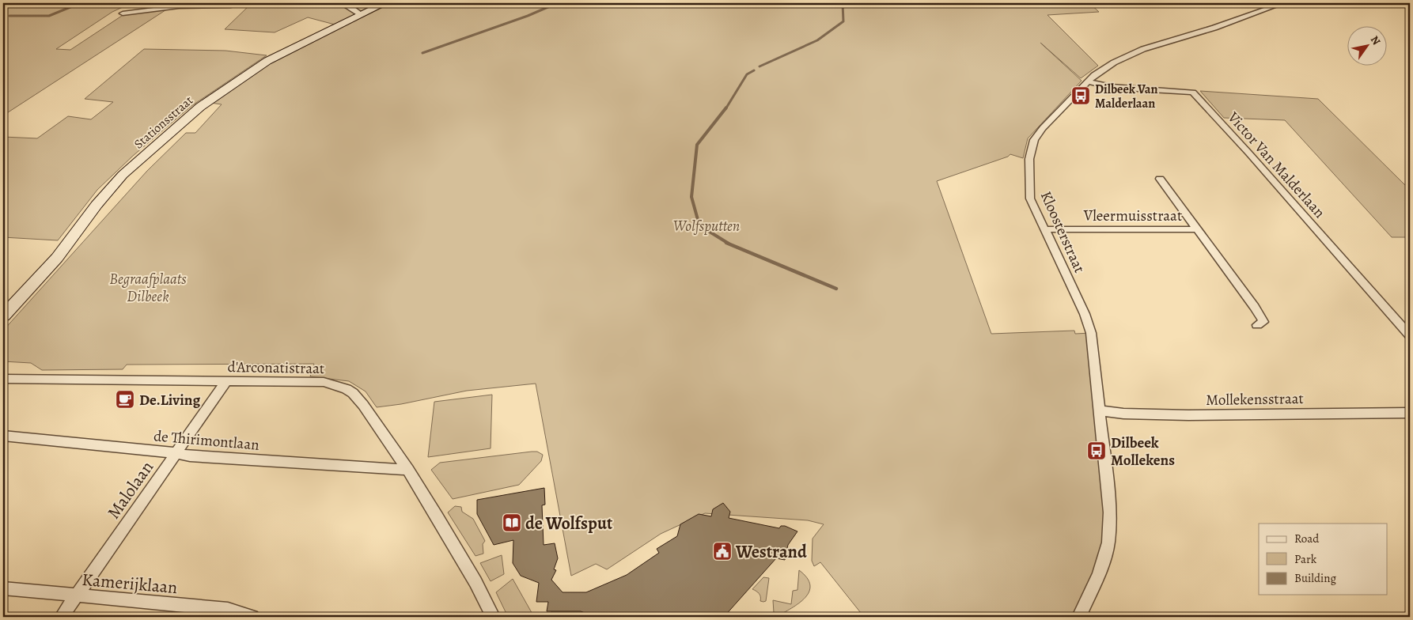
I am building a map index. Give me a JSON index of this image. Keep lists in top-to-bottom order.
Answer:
{
  "streets": {
    "street": [
      "Stationsstraat",
      "Victor Van Malderlaan",
      "Vleermuisstraat",
      "Kloosterstraat",
      "d'Arconatistraat",
      "Mollekensstraat",
      "de Thirimontlaan",
      "Malolaan",
      "Kamerijklaan"
    ]
  },
  "crossings": [
    ["Victor Van Malderlaan", "Kloosterstraat"],
    ["Vleermuisstraat", "Kloosterstraat"],
    ["Kloosterstraat", "Mollekensstraat"],
    ["d'Arconatistraat", "de Thirimontlaan"],
    ["d'Arconatistraat", "Malolaan"],
    ["de Thirimontlaan", "Malolaan"],
    ["Malolaan", "Kamerijklaan"]
  ],
  "parks": ["Wolfsputten", "Begraafplaats Dilbeek"],
  "places": {
    "bus stop": ["Dilbeek Van Malderlaan", "Dilbeek Mollekens"],
    "cafe": ["De.Living"],
    "library": ["de Wolfsput"],
    "public building": ["Westrand"]
  },
  "legend": ["Road", "Park", "Building"],
  "north": "top right"
}
